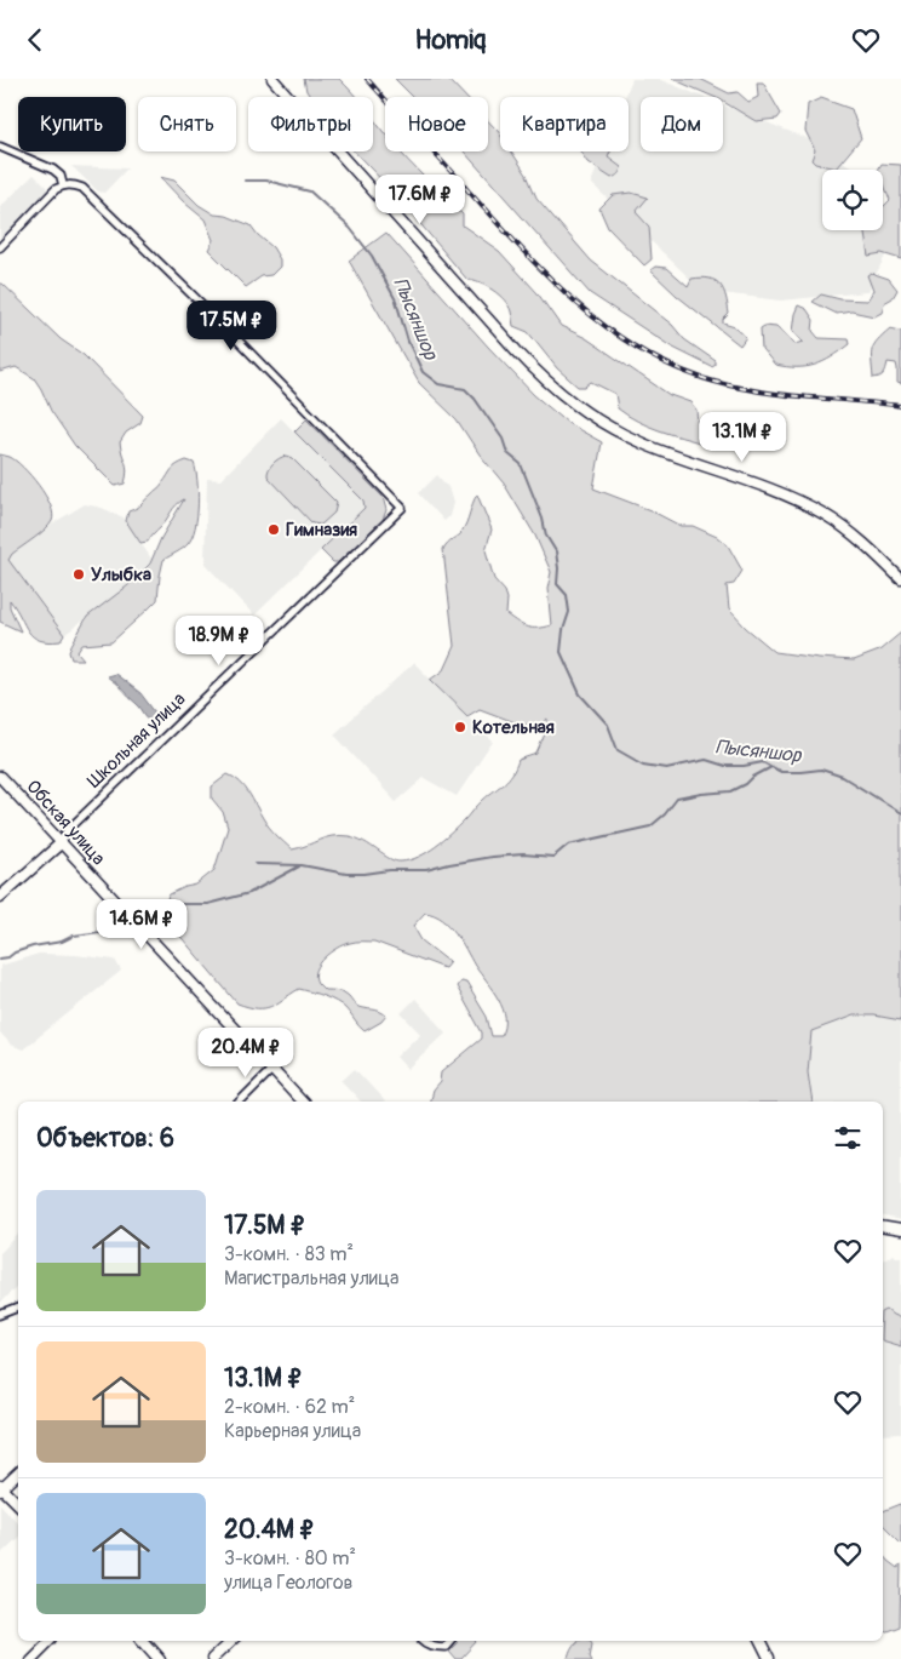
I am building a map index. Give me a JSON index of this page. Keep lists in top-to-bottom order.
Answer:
{
  "streets": {
    "main road": ["Школьная улица", "Обская улица"]
  },
  "crossings": [
    ["Школьная улица", "Обская улица"]
  ],
  "water": ["Пысяншор"],
  "places": ["Гимназия", "Улыбка", "Котельная"],
  "page": {
    "header": "Homiq",
    "chip": [
      "Купить",
      "Снять",
      "Фильтры",
      "Новое",
      "Квартира",
      "Дом"
    ],
    "price": [
      "17.6M ₽",
      "17.5M ₽",
      "13.1M ₽",
      "18.9M ₽",
      "14.6M ₽",
      "20.4M ₽"
    ],
    "heading": "Объектов: 6",
    "list": [
      {
        "name": "17.5M ₽",
        "note": "3-комн. · 83 m² · Магистральная улица"
      },
      {
        "name": "13.1M ₽",
        "note": "2-комн. · 62 m² · Карьерная улица"
      },
      {
        "name": "20.4M ₽",
        "note": "3-комн. · 80 m² · улица Геологов"
      }
    ]
  }
}
